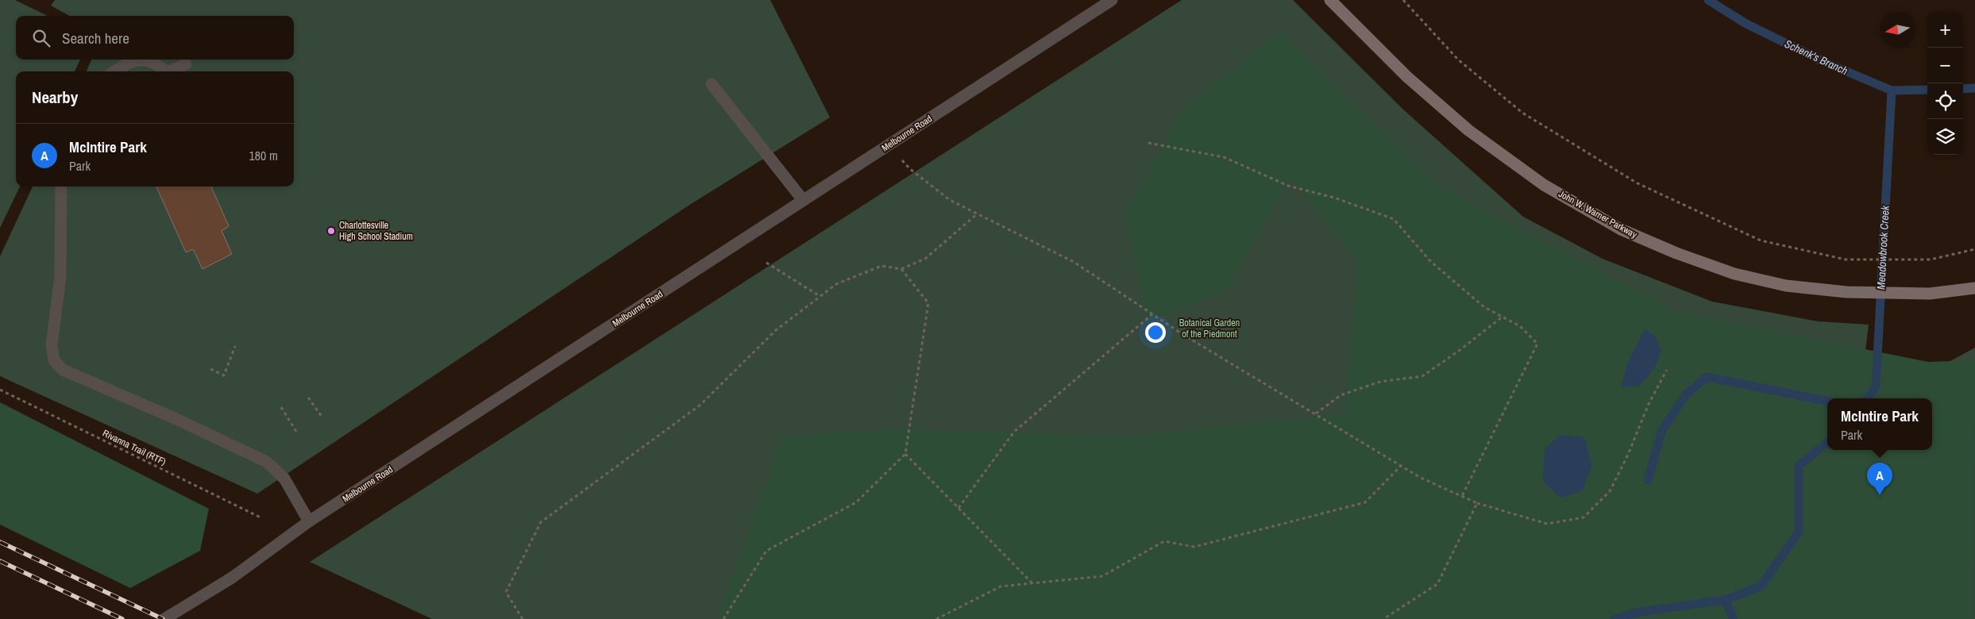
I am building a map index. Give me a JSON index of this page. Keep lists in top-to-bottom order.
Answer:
{
  "streets": {
    "main road": ["John W. Warner Parkway"],
    "street": ["Melbourne Road"],
    "path": ["Rivanna Trail (RTF)"]
  },
  "water": ["Schenk's Branch", "Meadowbrook Creek"],
  "parks": ["Botanical Garden of the Piedmont"],
  "places": ["Charlottesville High School Stadium"],
  "north": "left",
  "page": {
    "map_buttons": ["+", "−"],
    "search": "Search here",
    "heading": "Nearby",
    "list": [
      {
        "mark": "A",
        "name": "McIntire Park",
        "note": "Park",
        "value": "180 m"
      }
    ],
    "popup": ["McIntire Park", "Park"],
    "pins": "A"
  }
}
